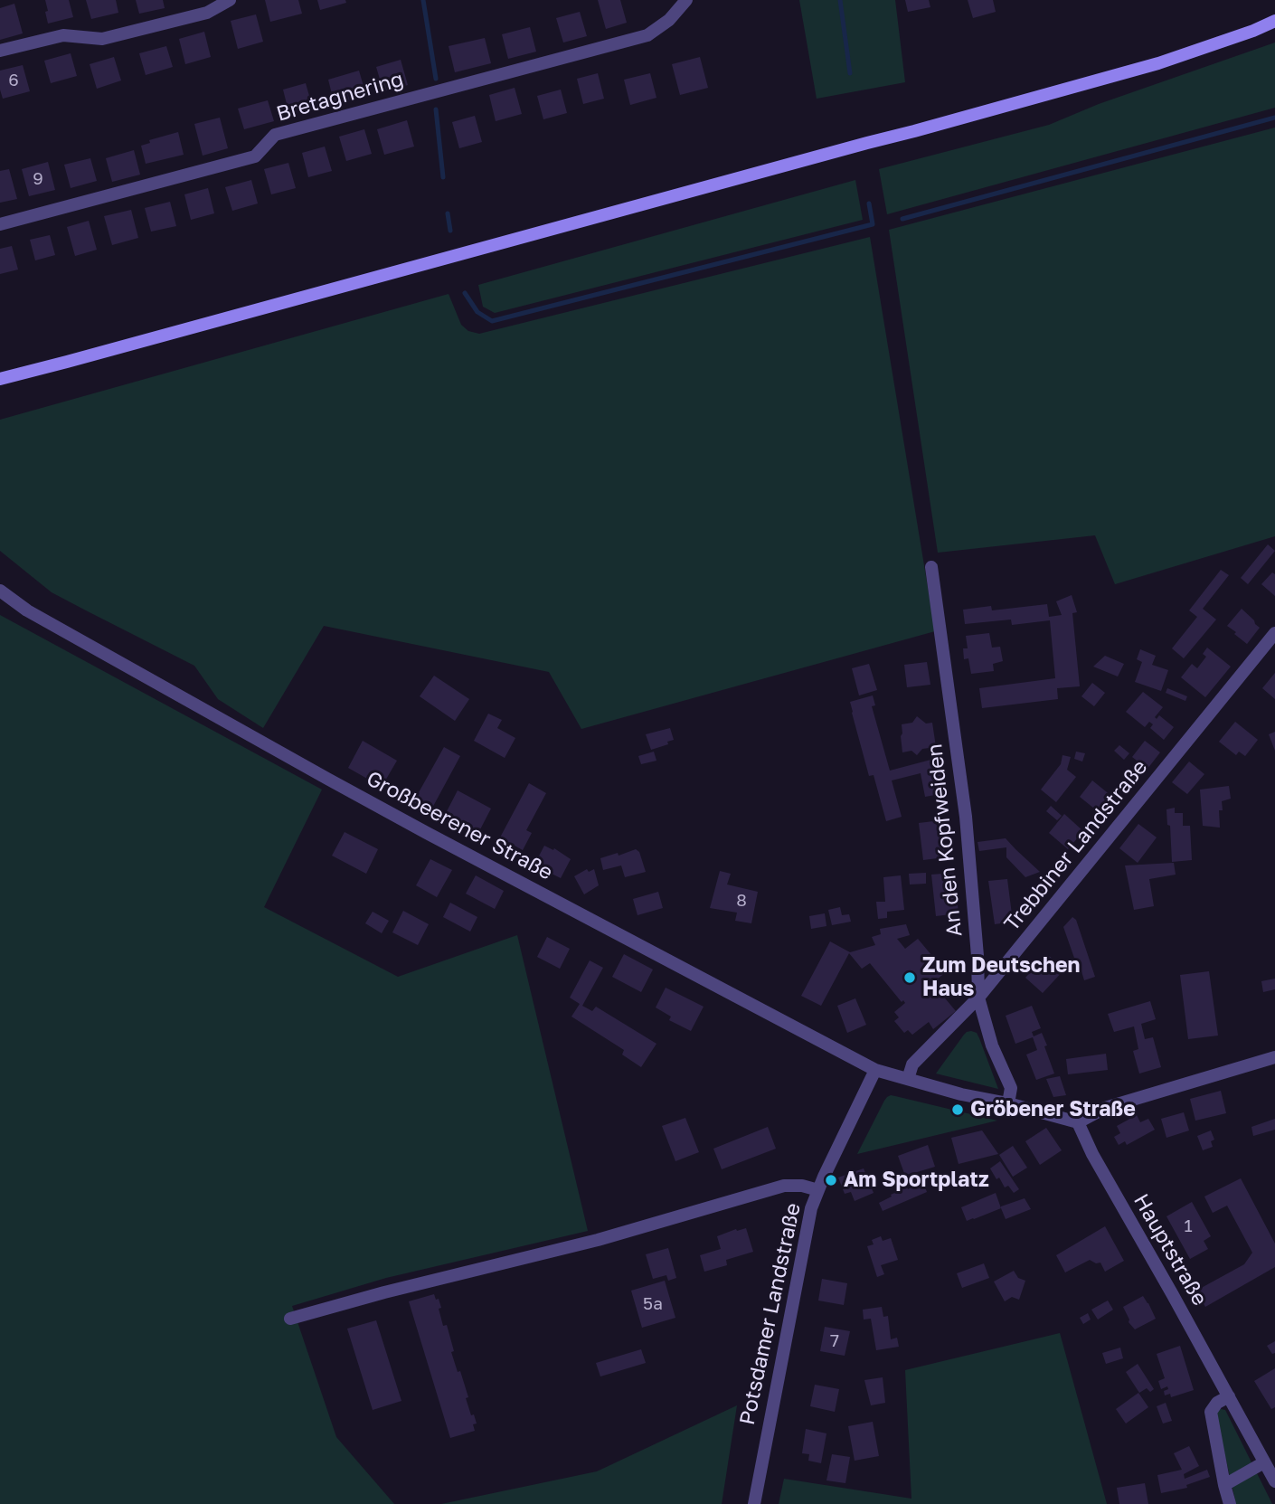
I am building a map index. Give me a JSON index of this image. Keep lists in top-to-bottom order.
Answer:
{
  "streets": {
    "street": [
      "Bretagnering",
      "Großbeerener Straße",
      "An den Kopfweiden",
      "Trebbiner Landstraße",
      "Hauptstraße",
      "Potsdamer Landstraße"
    ]
  },
  "crossings": [
    ["Großbeerener Straße", "Trebbiner Landstraße"],
    ["Großbeerener Straße", "Potsdamer Landstraße"],
    ["An den Kopfweiden", "Trebbiner Landstraße"]
  ],
  "places": ["Zum Deutschen Haus", "Gröbener Straße", "Am Sportplatz"],
  "house_numbers": [
    "6",
    "9",
    "8",
    "1",
    "5a",
    "7"
  ]
}
